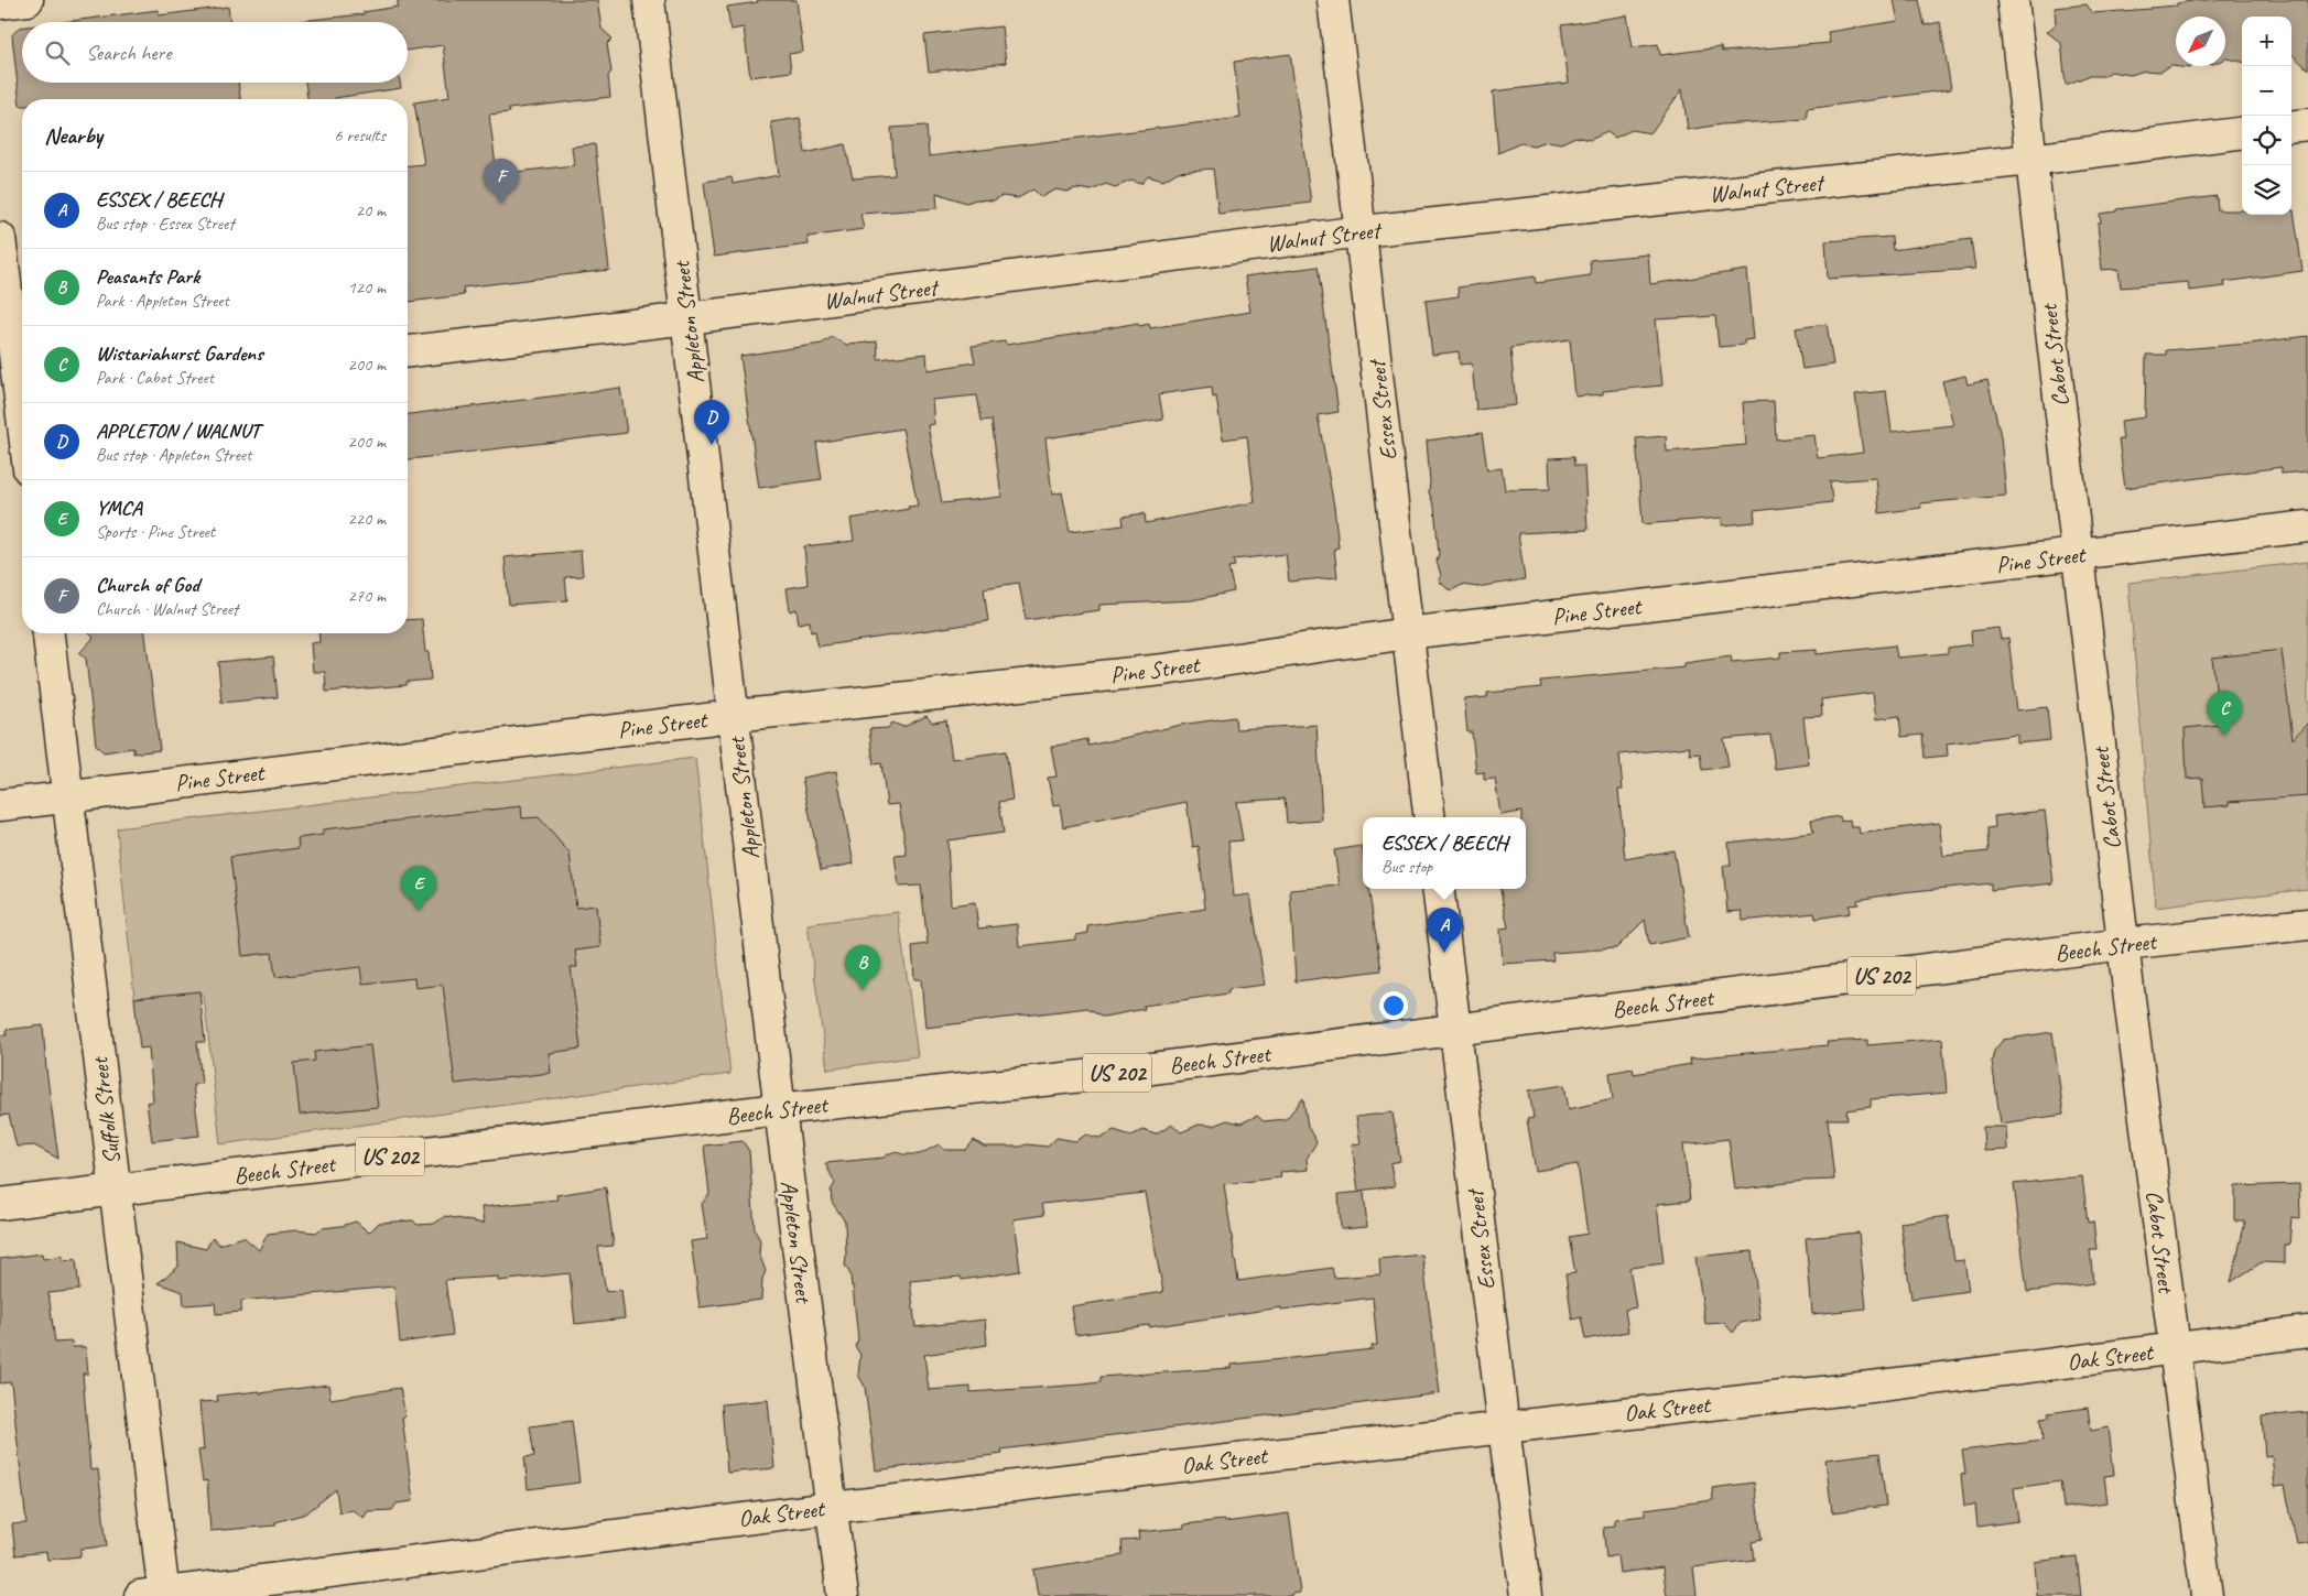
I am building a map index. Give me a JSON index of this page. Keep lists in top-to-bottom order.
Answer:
{
  "streets": {
    "street": [
      "Walnut Street",
      "Appleton Street",
      "Cabot Street",
      "Essex Street",
      "Pine Street",
      "Beech Street",
      "US 202",
      "Suffolk Street",
      "Oak Street"
    ]
  },
  "crossings": [
    ["Walnut Street", "Appleton Street"],
    ["Walnut Street", "Cabot Street"],
    ["Walnut Street", "Essex Street"],
    ["Appleton Street", "Pine Street"],
    ["Appleton Street", "Beech Street"],
    ["Appleton Street", "Oak Street"],
    ["Cabot Street", "Pine Street"],
    ["Cabot Street", "Beech Street"],
    ["Cabot Street", "Oak Street"],
    ["Essex Street", "Pine Street"],
    ["Essex Street", "Beech Street"],
    ["Essex Street", "Oak Street"],
    ["Pine Street", "Suffolk Street"],
    ["Beech Street", "Suffolk Street"],
    ["Suffolk Street", "Oak Street"]
  ],
  "north": "bottom left",
  "page": {
    "map_buttons": ["+", "−"],
    "search": "Search here",
    "heading": ["Nearby", "6 results"],
    "pins": [
      "F",
      "D",
      "C",
      "E",
      "A",
      "B"
    ],
    "list": [
      {
        "mark": "A",
        "name": "ESSEX / BEECH",
        "note": "Bus stop · Essex Street",
        "value": "20 m"
      },
      {
        "mark": "B",
        "name": "Peasants Park",
        "note": "Park · Appleton Street",
        "value": "120 m"
      },
      {
        "mark": "C",
        "name": "Wistariahurst Gardens",
        "note": "Park · Cabot Street",
        "value": "200 m"
      },
      {
        "mark": "D",
        "name": "APPLETON / WALNUT",
        "note": "Bus stop · Appleton Street",
        "value": "200 m"
      },
      {
        "mark": "E",
        "name": "YMCA",
        "note": "Sports · Pine Street",
        "value": "220 m"
      },
      {
        "mark": "F",
        "name": "Church of God",
        "note": "Church · Walnut Street",
        "value": "270 m"
      }
    ],
    "popup": ["ESSEX / BEECH", "Bus stop"]
  }
}
